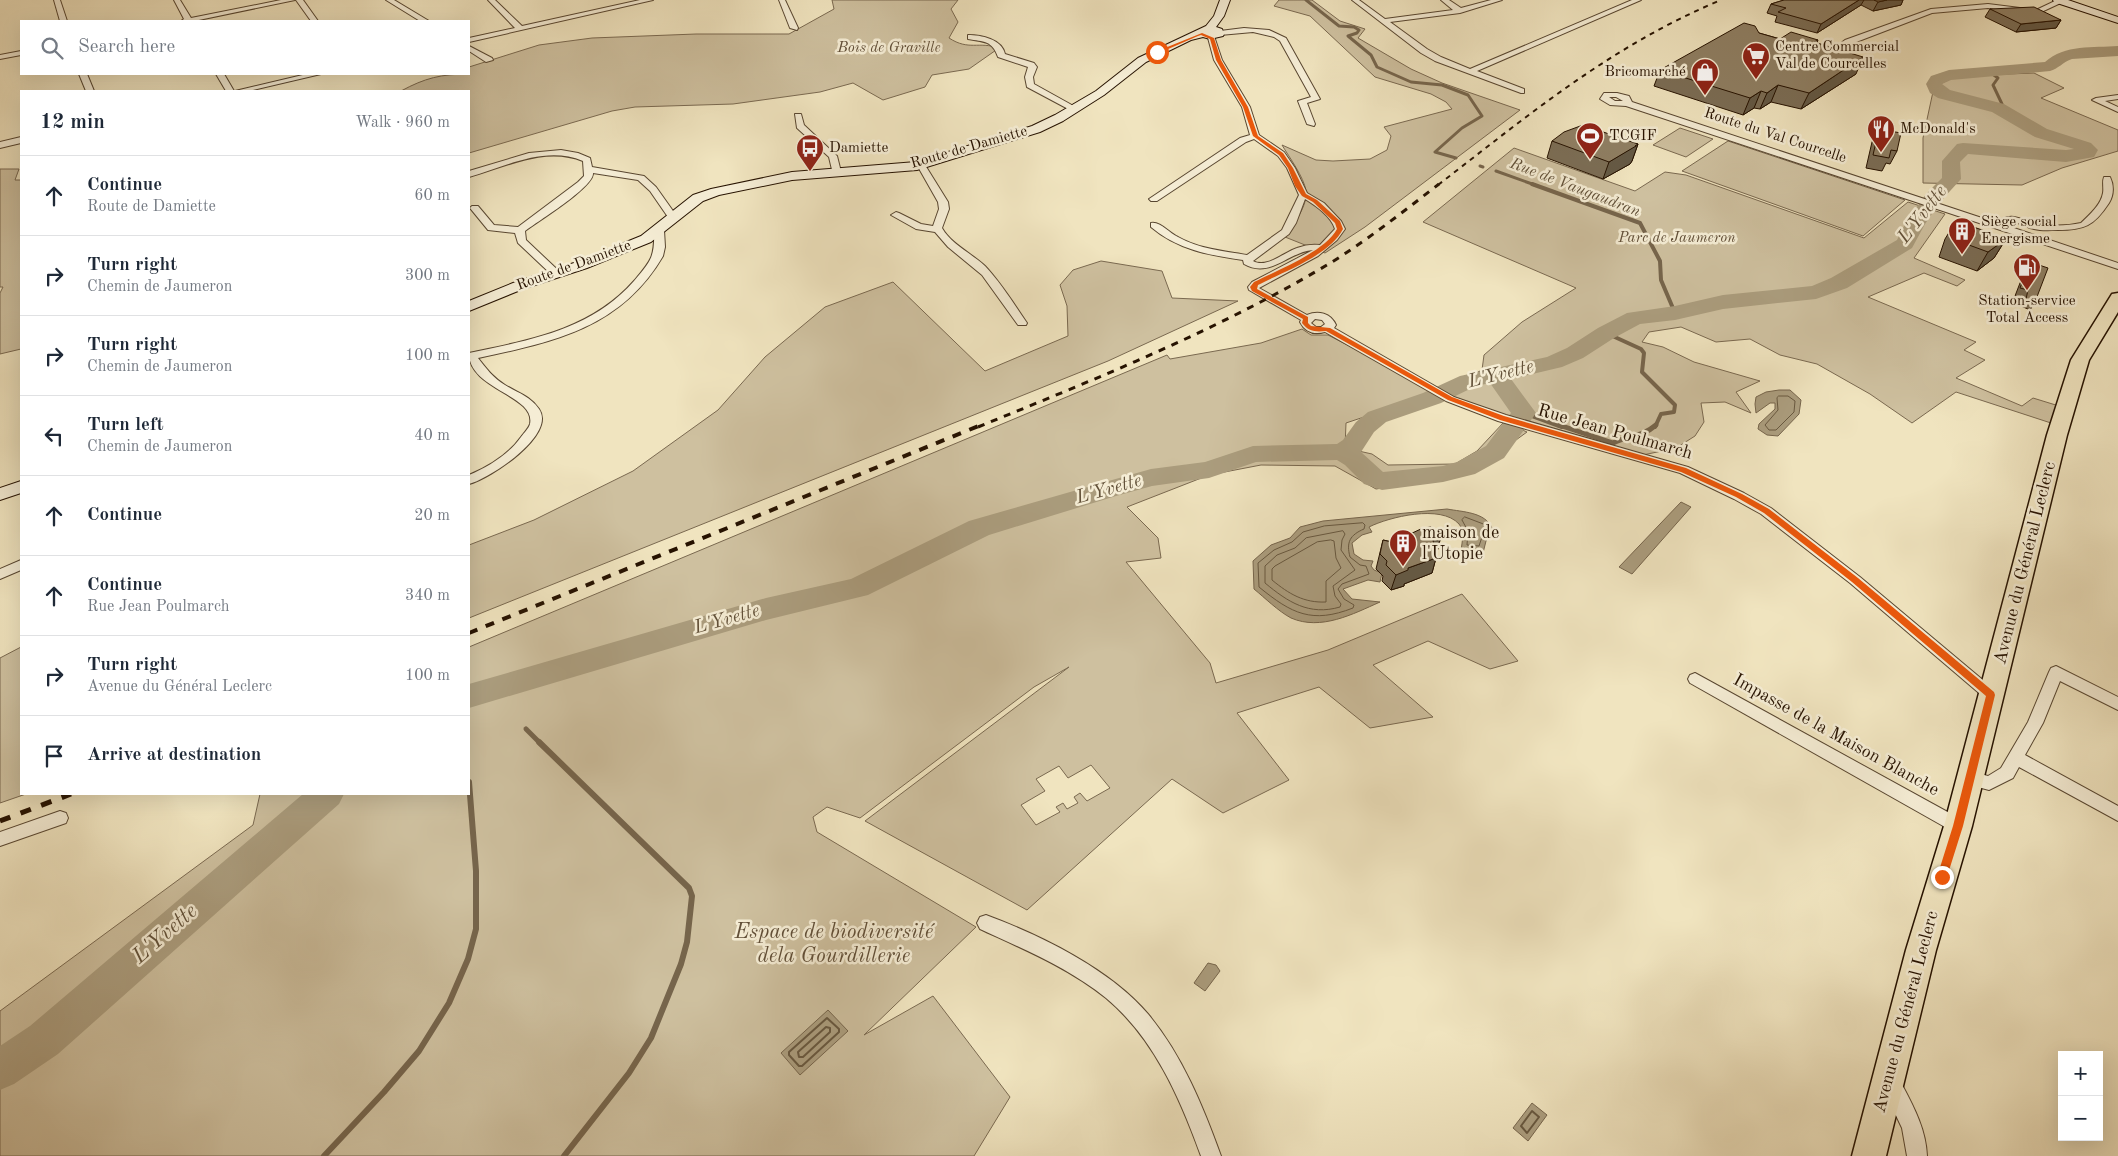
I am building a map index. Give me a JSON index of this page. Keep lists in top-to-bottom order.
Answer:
{
  "streets": {
    "main road": ["Avenue du Général Leclerc"],
    "street": [
      "Route du Val Courcelle",
      "Route de Damiette",
      "Rue Jean Poulmarch",
      "Impasse de la Maison Blanche"
    ]
  },
  "crossings": [
    ["Rue Jean Poulmarch", "Avenue du Général Leclerc"],
    ["Avenue du Général Leclerc", "Impasse de la Maison Blanche"]
  ],
  "water": ["Rue de Vaugaudran", "L'Yvette"],
  "parks": ["Bois de Graville", "Parc de Jaumeron", "Espace de biodiversité dela Gourdillerie"],
  "places": {
    "supermarket": ["Centre Commercial Val de Courcelles"],
    "shop": ["Bricomarché"],
    "restaurant": ["McDonald's"],
    "sports": ["TCGIF"],
    "bus stop": ["Damiette"],
    "building": ["Siège social Energisme", "maison de l'Utopie"],
    "fuel station": ["Station-service Total Access"]
  },
  "page": {
    "search": "Search here",
    "heading": ["12 min", "Walk · 960 m"],
    "list": [
      ["Continue", "Route de Damiette", "60 m"],
      ["Turn right", "Chemin de Jaumeron", "300 m"],
      ["Turn right", "Chemin de Jaumeron", "100 m"],
      ["Turn left", "Chemin de Jaumeron", "40 m"],
      ["Continue", "20 m"],
      ["Continue", "Rue Jean Poulmarch", "340 m"],
      ["Turn right", "Avenue du Général Leclerc", "100 m"],
      "Arrive at destination"
    ],
    "map_buttons": ["+", "−"]
  }
}
